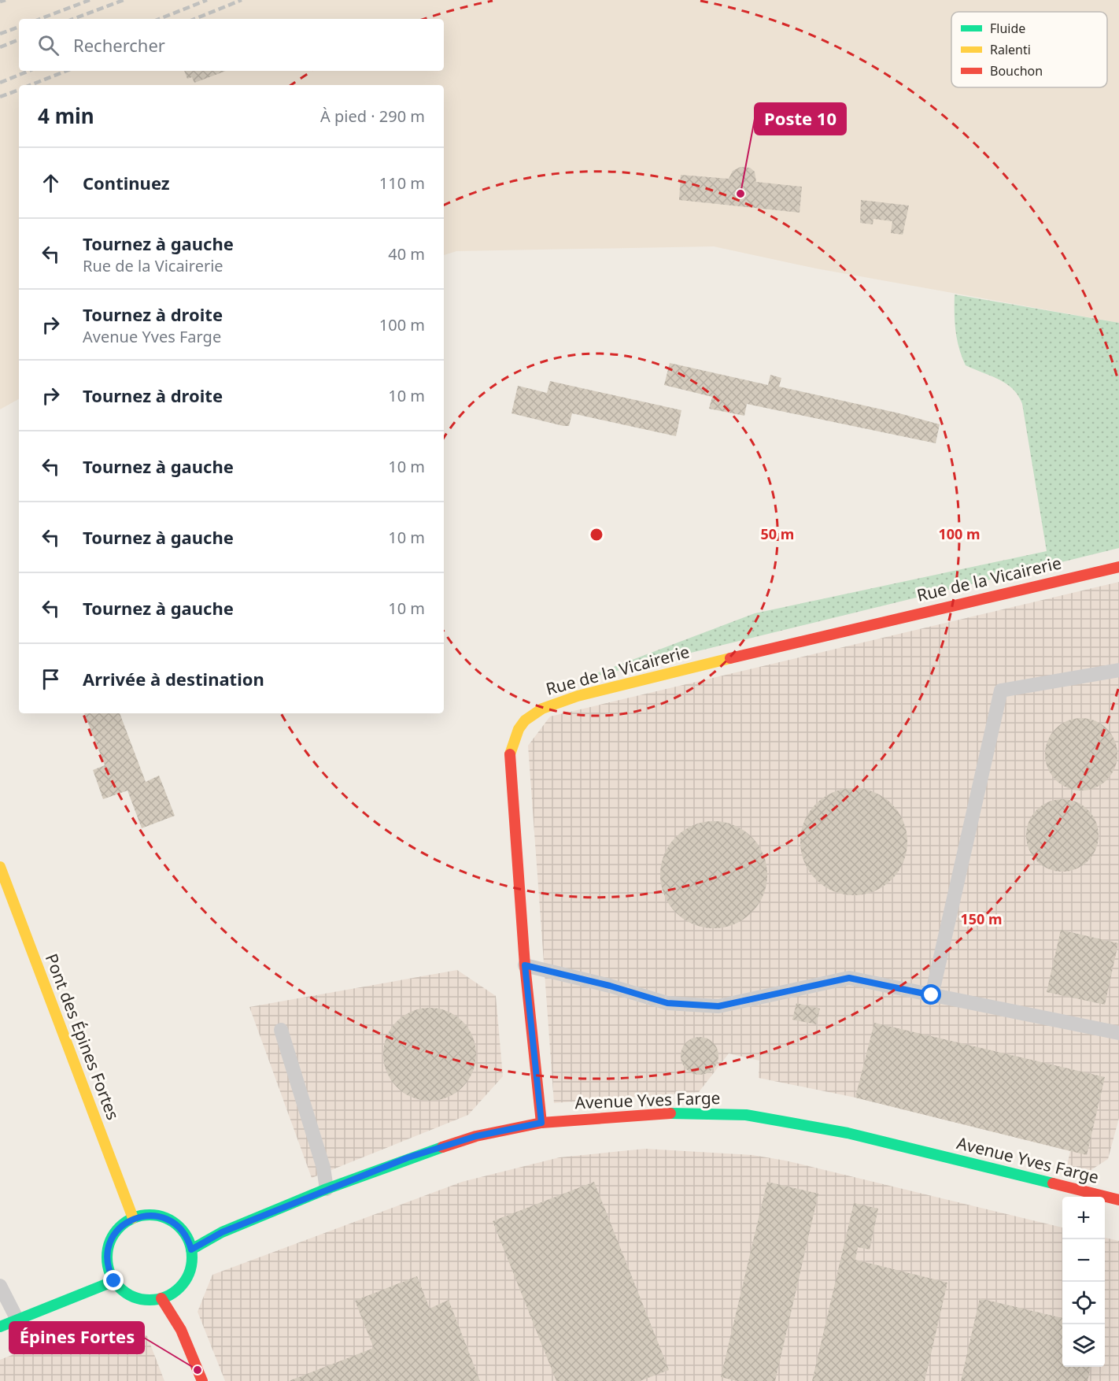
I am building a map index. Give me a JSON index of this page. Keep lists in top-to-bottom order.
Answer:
{
  "streets": {
    "street": ["Rue de la Vicairerie", "Pont des Épines Fortes", "Avenue Yves Farge"]
  },
  "crossings": [
    ["Rue de la Vicairerie", "Avenue Yves Farge"],
    ["Pont des Épines Fortes", "Avenue Yves Farge"]
  ],
  "places": ["Poste 10", "Épines Fortes"],
  "legend": ["Fluide", "Ralenti", "Bouchon"],
  "page": {
    "search": "Rechercher",
    "heading": ["4 min", "À pied · 290 m"],
    "list": [
      ["Continuez", "110 m"],
      ["Tournez à gauche", "Rue de la Vicairerie", "40 m"],
      ["Tournez à droite", "Avenue Yves Farge", "100 m"],
      ["Tournez à droite", "10 m"],
      ["Tournez à gauche", "10 m"],
      ["Tournez à gauche", "10 m"],
      ["Tournez à gauche", "10 m"],
      "Arrivée à destination"
    ],
    "map_buttons": ["+", "−"]
  },
  "rings": ["50 m", "100 m", "150 m"]
}
